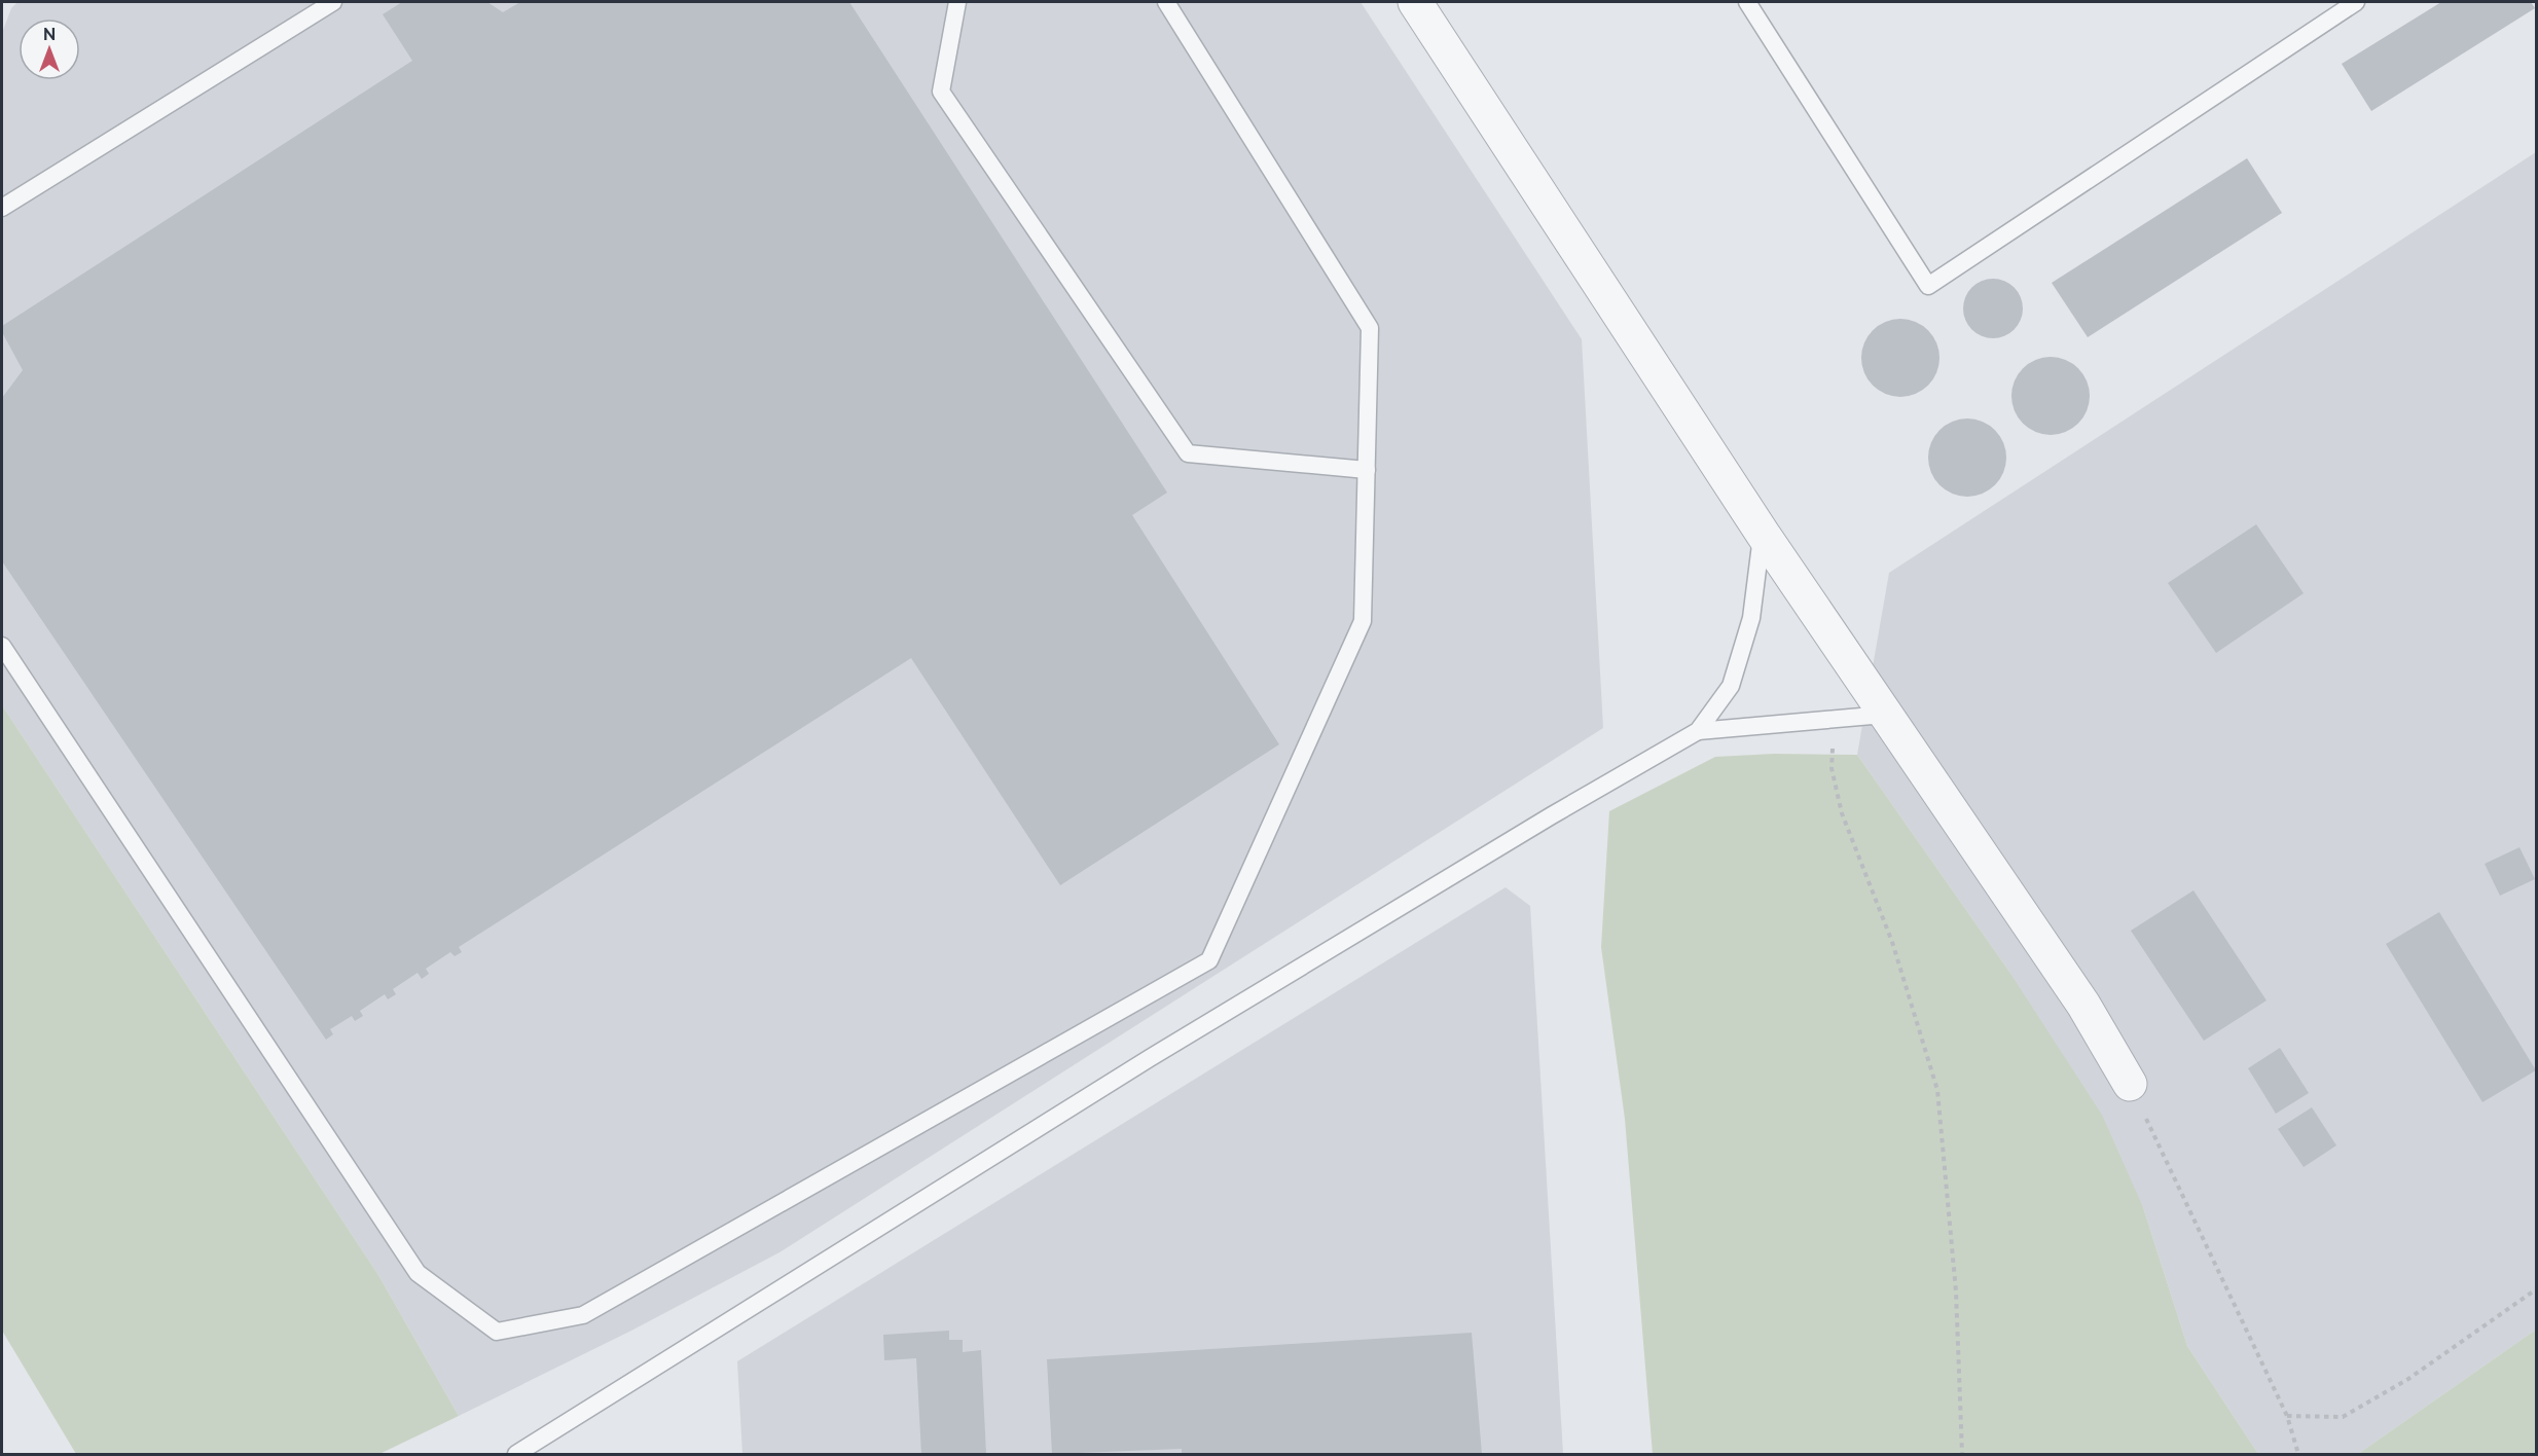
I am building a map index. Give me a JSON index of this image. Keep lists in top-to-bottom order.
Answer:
{
  "north": "top"
}
